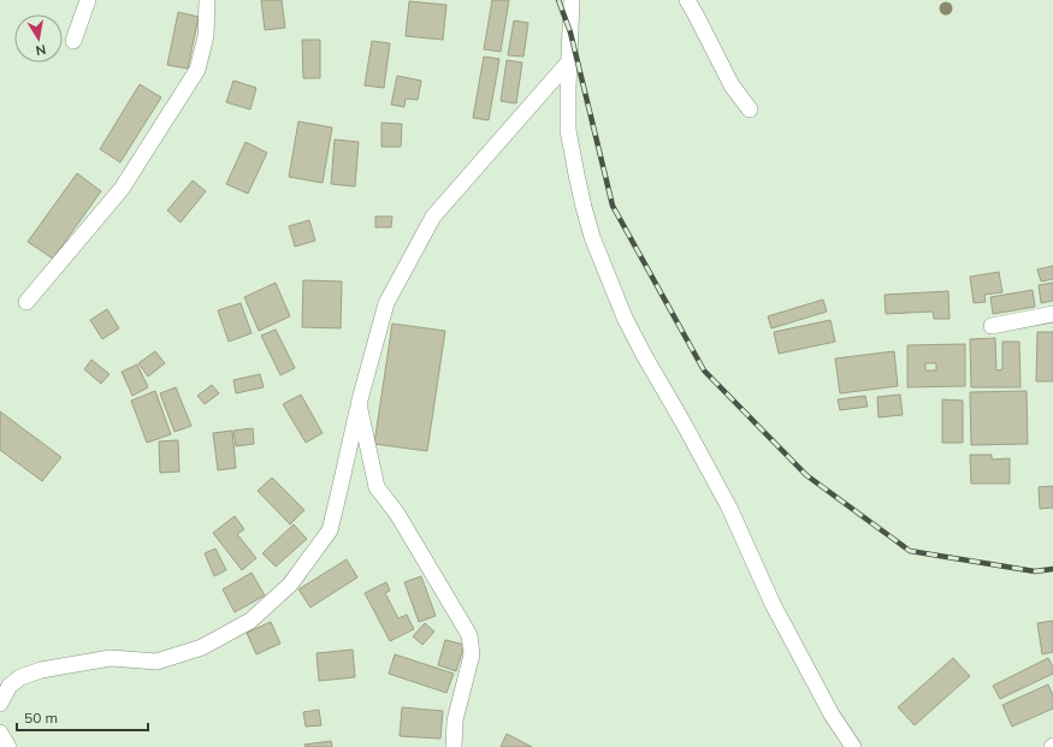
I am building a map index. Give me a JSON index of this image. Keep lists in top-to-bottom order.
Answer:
{
  "scale_bar": "50 m",
  "north": "bottom"
}
